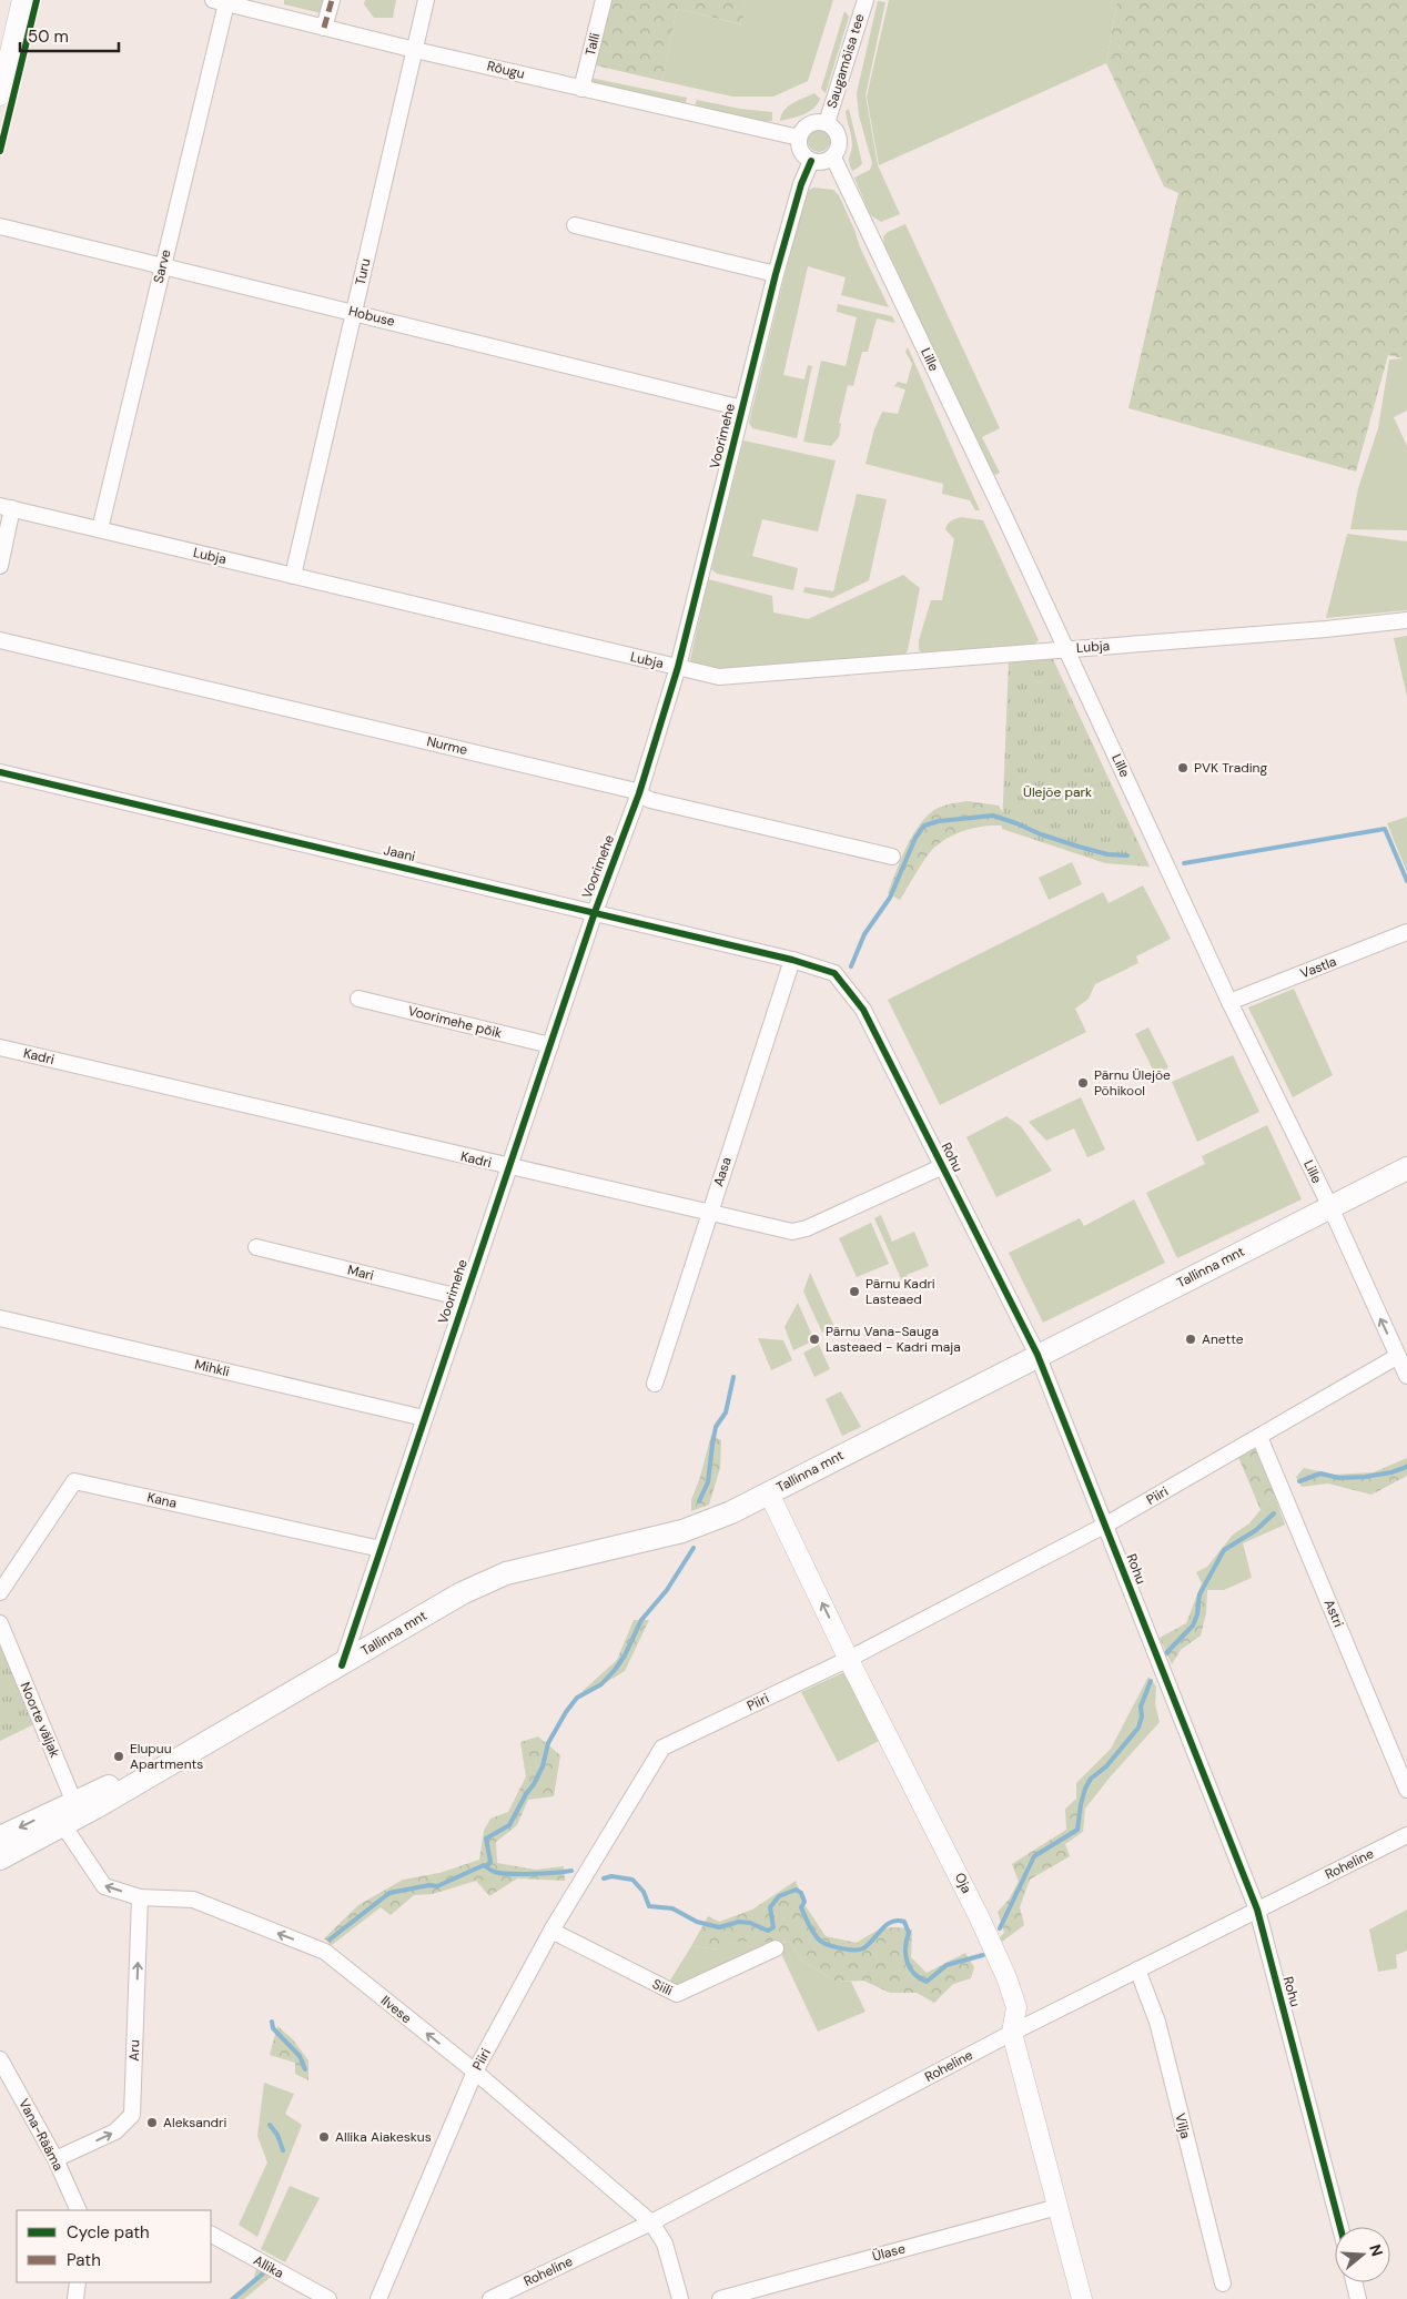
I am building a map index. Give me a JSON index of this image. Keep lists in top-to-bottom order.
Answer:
{
  "streets": {
    "main road": ["Tallinna mnt"],
    "street": [
      "Talli",
      "Saugamõisa tee",
      "Rõugu",
      "Sarve",
      "Turu",
      "Hobuse",
      "Lille",
      "Voorimehe",
      "Lubja",
      "Nurme",
      "Jaani",
      "Vastla",
      "Voorimehe põik",
      "Kadri",
      "Rohu",
      "Aasa",
      "Mari",
      "Mihkli",
      "Piiri",
      "Kana",
      "Astri",
      "Noorte väljak",
      "Roheline",
      "Oja",
      "Siili",
      "Ilvese",
      "Aru",
      "Vilja",
      "Vana-Rääma",
      "Ülase",
      "Allika"
    ]
  },
  "crossings": [
    ["Talli", "Rõugu"],
    ["Saugamõisa tee", "Rõugu"],
    ["Saugamõisa tee", "Lille"],
    ["Saugamõisa tee", "Voorimehe"],
    ["Rõugu", "Sarve"],
    ["Rõugu", "Turu"],
    ["Rõugu", "Lille"],
    ["Rõugu", "Voorimehe"],
    ["Sarve", "Hobuse"],
    ["Sarve", "Lubja"],
    ["Turu", "Hobuse"],
    ["Turu", "Lubja"],
    ["Hobuse", "Voorimehe"],
    ["Lille", "Voorimehe"],
    ["Lille", "Lubja"],
    ["Lille", "Vastla"],
    ["Lille", "Tallinna mnt"],
    ["Lille", "Piiri"],
    ["Voorimehe", "Lubja"],
    ["Voorimehe", "Nurme"],
    ["Voorimehe", "Jaani"],
    ["Voorimehe", "Voorimehe põik"],
    ["Voorimehe", "Kadri"],
    ["Voorimehe", "Tallinna mnt"],
    ["Voorimehe", "Mari"],
    ["Voorimehe", "Mihkli"],
    ["Voorimehe", "Kana"],
    ["Jaani", "Rohu"],
    ["Jaani", "Aasa"],
    ["Kadri", "Rohu"],
    ["Kadri", "Aasa"],
    ["Rohu", "Aasa"],
    ["Rohu", "Tallinna mnt"],
    ["Rohu", "Piiri"],
    ["Rohu", "Roheline"],
    ["Tallinna mnt", "Noorte väljak"],
    ["Tallinna mnt", "Oja"],
    ["Tallinna mnt", "Ilvese"],
    ["Piiri", "Astri"],
    ["Piiri", "Oja"],
    ["Piiri", "Siili"],
    ["Piiri", "Ilvese"],
    ["Noorte väljak", "Ilvese"],
    ["Roheline", "Oja"],
    ["Roheline", "Ilvese"],
    ["Roheline", "Vilja"],
    ["Oja", "Ülase"],
    ["Ilvese", "Aru"],
    ["Aru", "Vana-Rääma"]
  ],
  "one_way": ["Ilvese", "Aru"],
  "parks": ["Ülejõe park"],
  "places": [
    "PVK Trading",
    "Pärnu Ülejõe Põhikool",
    "Pärnu Kadri Lasteaed",
    "Pärnu Vana-Sauga Lasteaed - Kadri maja",
    "Anette",
    "Elupuu Apartments",
    "Aleksandri",
    "Allika Aiakeskus"
  ],
  "legend": ["Cycle path", "Path"],
  "scale_bar": "50 m",
  "north": "right"
}
